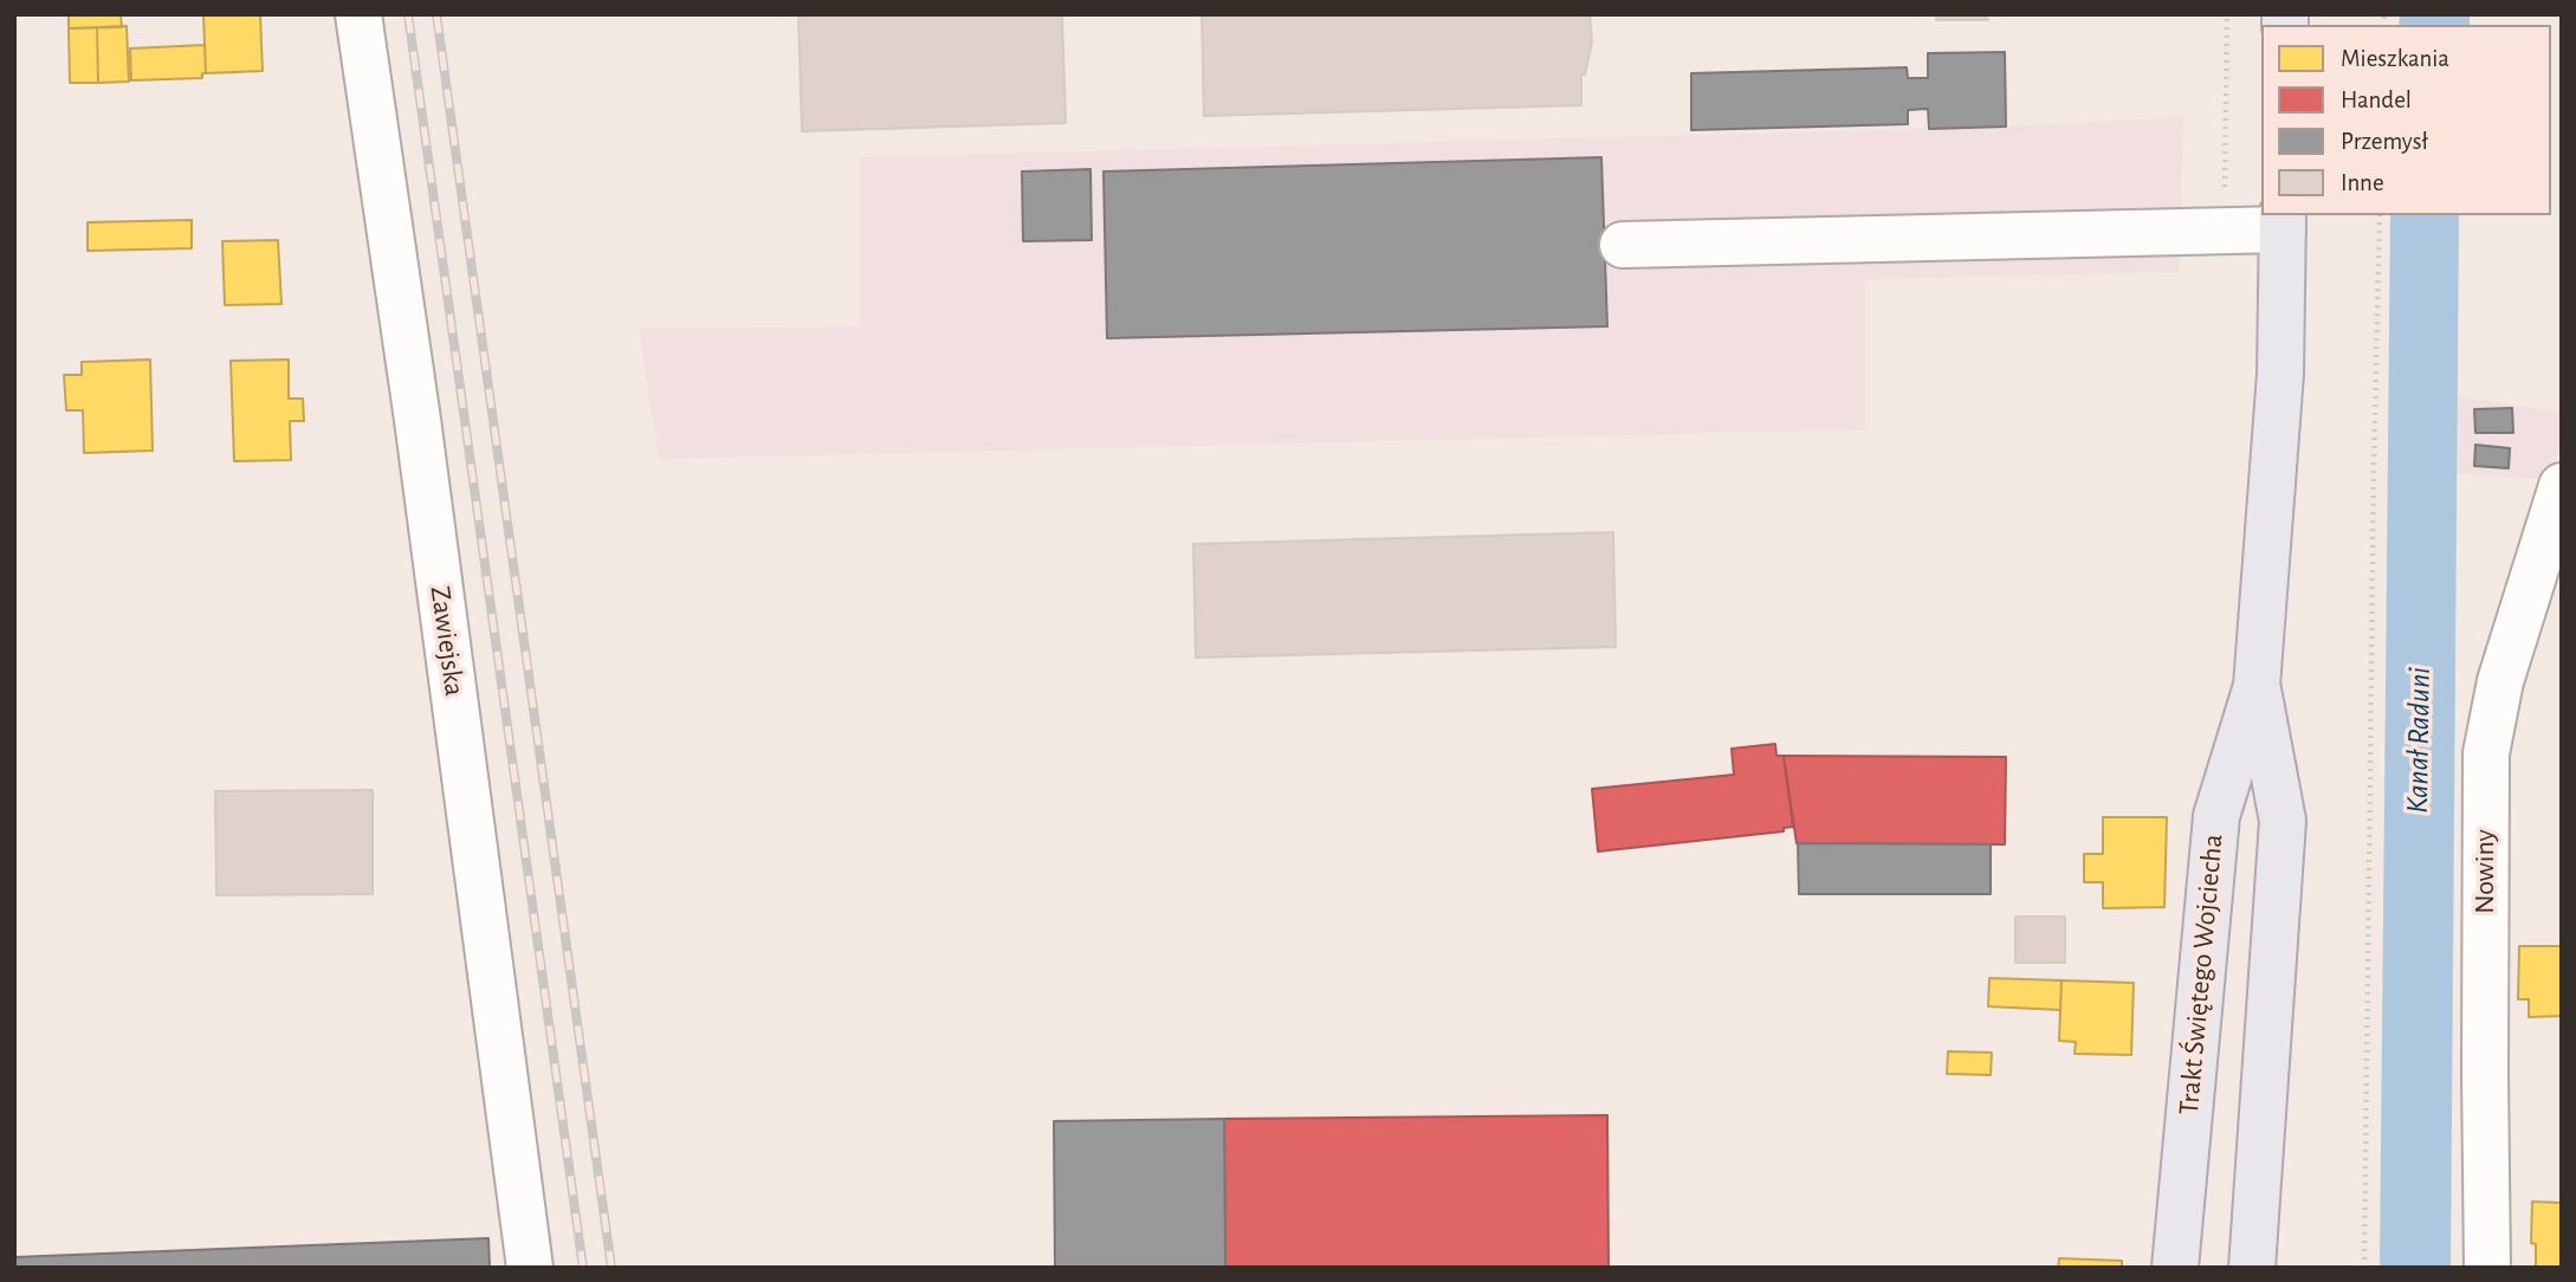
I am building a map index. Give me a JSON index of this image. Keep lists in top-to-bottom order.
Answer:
{
  "streets": {
    "main road": ["Trakt Świętego Wojciecha"],
    "street": ["Zawiejska", "Nowiny"]
  },
  "water": ["Kanał Raduni"],
  "legend": [
    "Mieszkania",
    "Handel",
    "Przemysł",
    "Inne"
  ]
}
